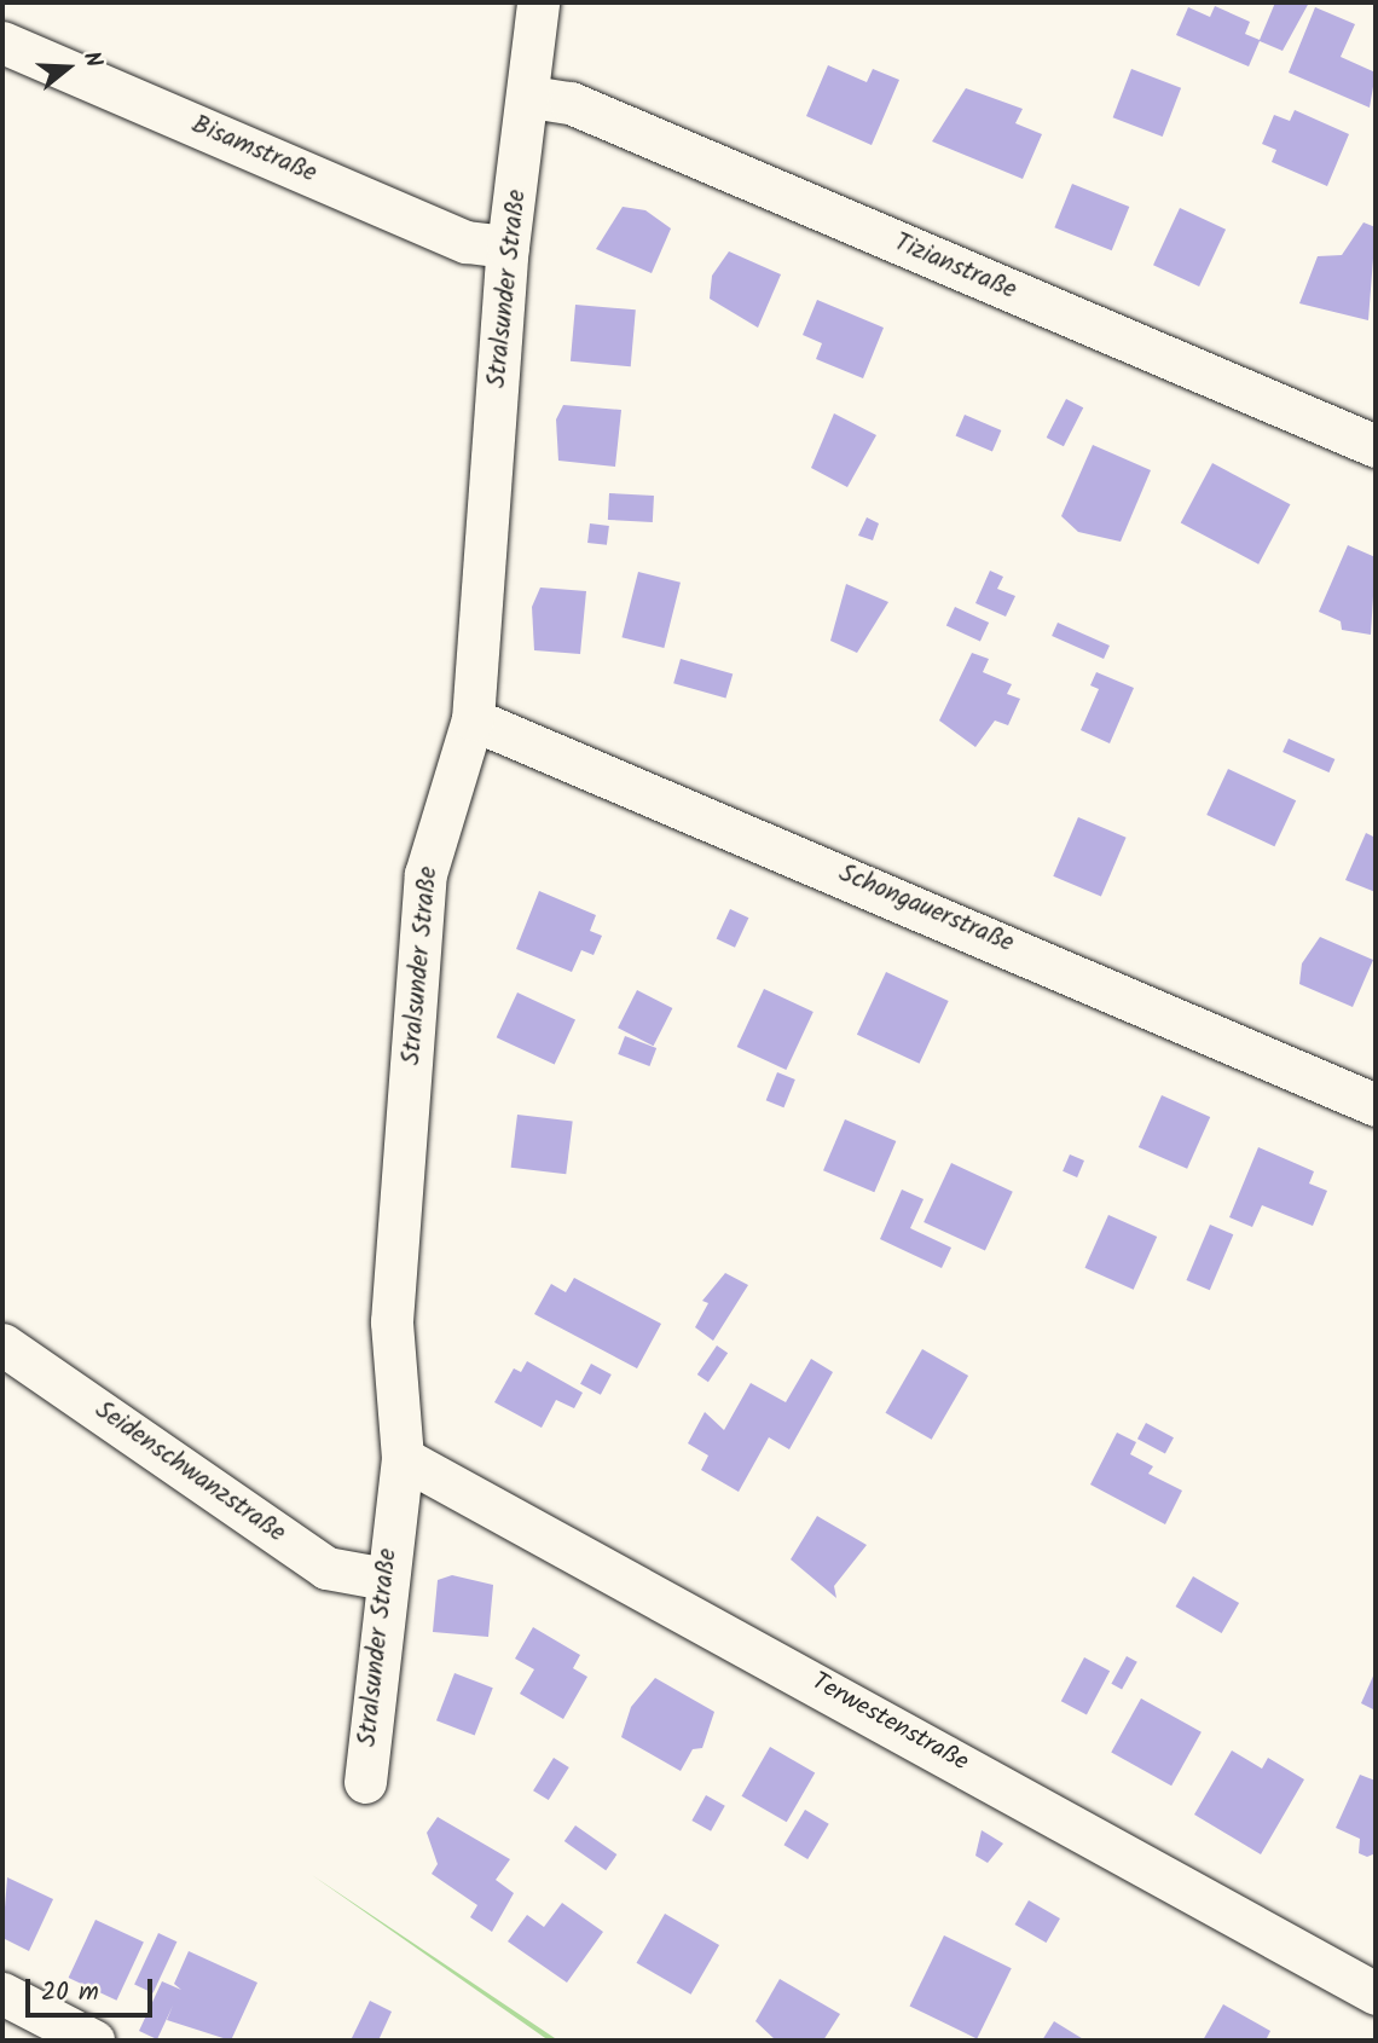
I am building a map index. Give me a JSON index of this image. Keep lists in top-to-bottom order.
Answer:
{
  "streets": {
    "street": [
      "Bisamstraße",
      "Tizianstraße",
      "Stralsunder Straße",
      "Schongauerstraße",
      "Seidenschwanzstraße",
      "Terwestenstraße"
    ]
  },
  "crossings": [
    ["Bisamstraße", "Stralsunder Straße"],
    ["Tizianstraße", "Stralsunder Straße"],
    ["Stralsunder Straße", "Schongauerstraße"],
    ["Stralsunder Straße", "Seidenschwanzstraße"],
    ["Stralsunder Straße", "Terwestenstraße"]
  ],
  "scale_bar": "20 m",
  "north": "right"
}
